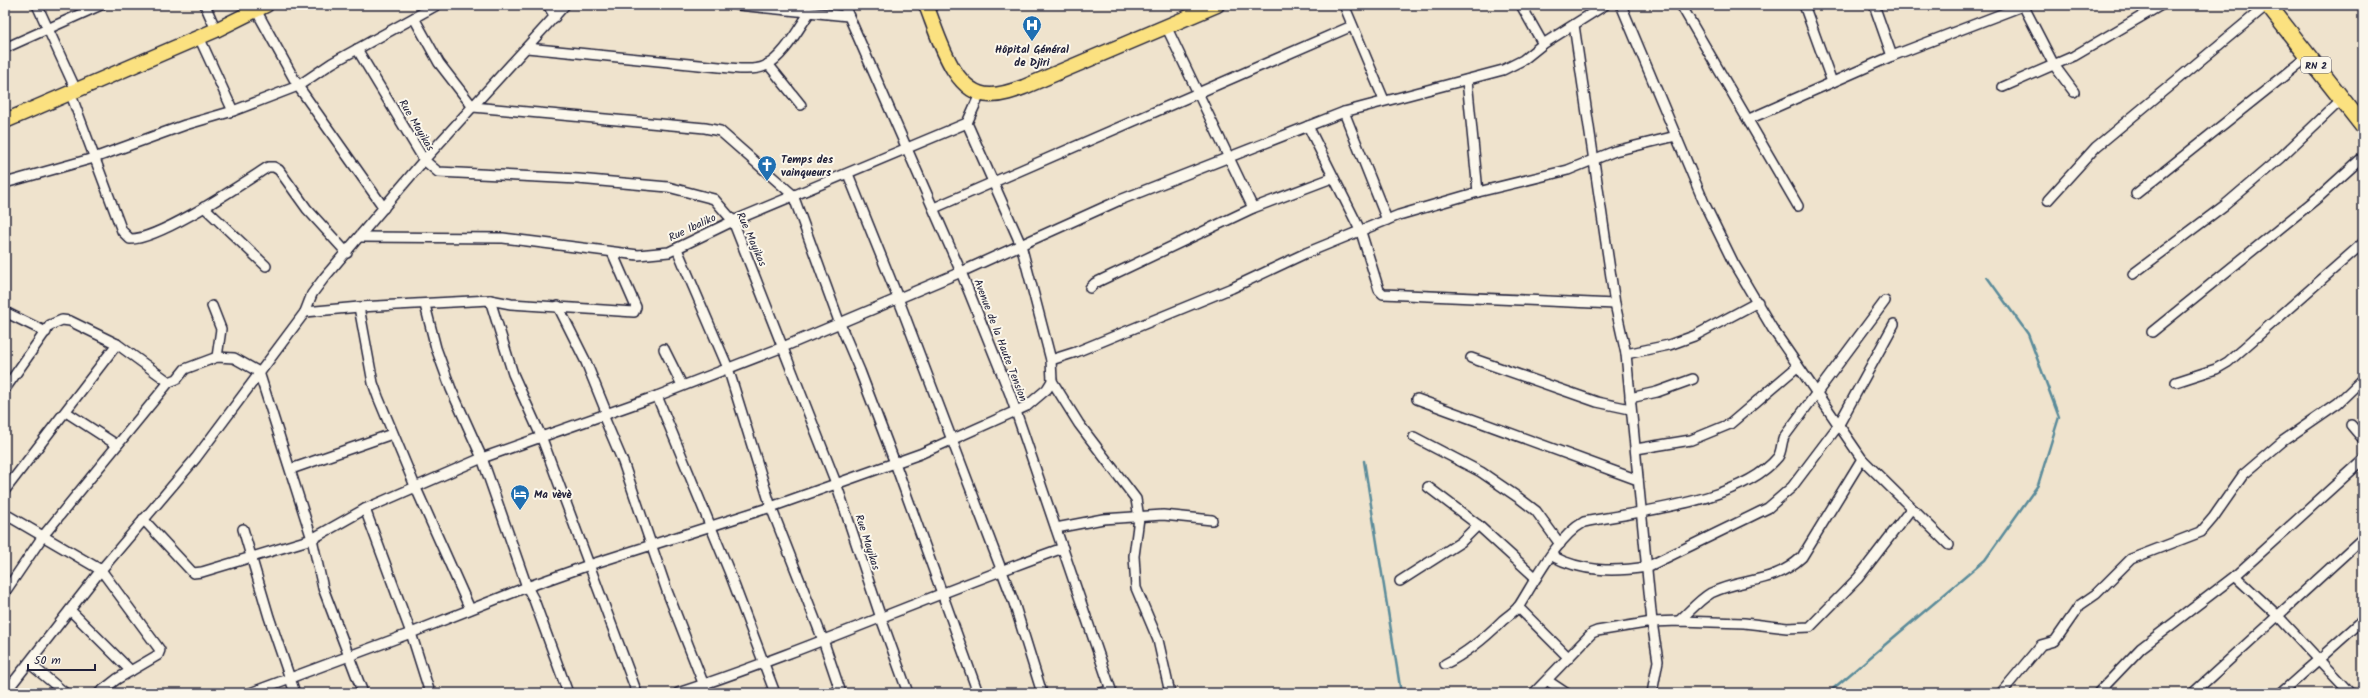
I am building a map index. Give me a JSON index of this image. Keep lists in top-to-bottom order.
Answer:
{
  "streets": {
    "highway": ["RN 2"],
    "street": ["Rue Mayikas", "Rue Ibaliko", "Avenue de la Haute Tension"]
  },
  "crossings": [
    ["Rue Mayikas", "Rue Ibaliko"],
    ["Rue Ibaliko", "Avenue de la Haute Tension"]
  ],
  "places": {
    "hospital": ["Hôpital Général de Djiri"],
    "church": ["Temps des vainqueurs"],
    "hotel": ["Ma vèvè"]
  },
  "scale_bar": "50 m"
}
